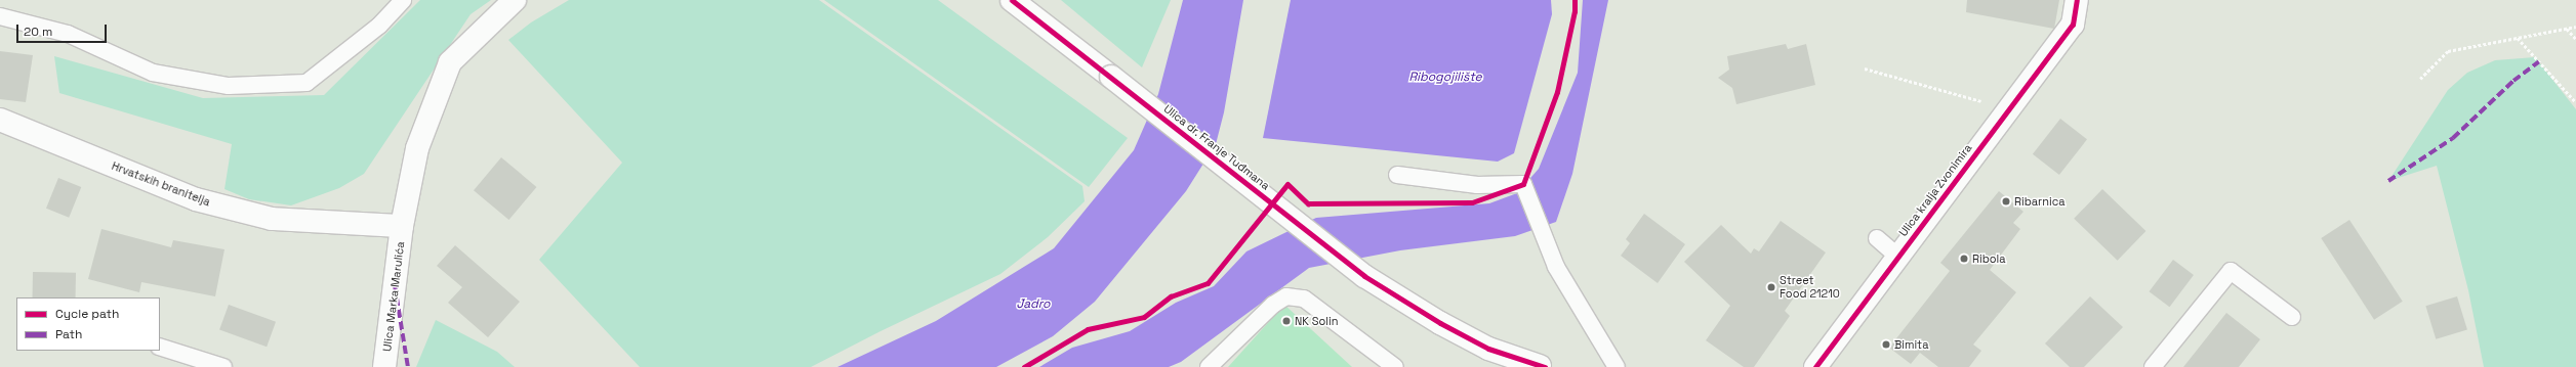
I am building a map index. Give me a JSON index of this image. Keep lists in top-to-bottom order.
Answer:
{
  "streets": {
    "street": [
      "Ulica dr. Franje Tuđmana",
      "Hrvatskih branitelja",
      "Ulica kralja Zvonimira",
      "Ulica Marka Marulića"
    ]
  },
  "crossings": [
    ["Hrvatskih branitelja", "Ulica Marka Marulića"]
  ],
  "water": ["Ribogojilište", "Jadro"],
  "places": [
    "Ribarnica",
    "Ribola",
    "Street Food 21210",
    "NK Solin",
    "Bimita"
  ],
  "legend": ["Cycle path", "Path"],
  "scale_bar": "20 m"
}
